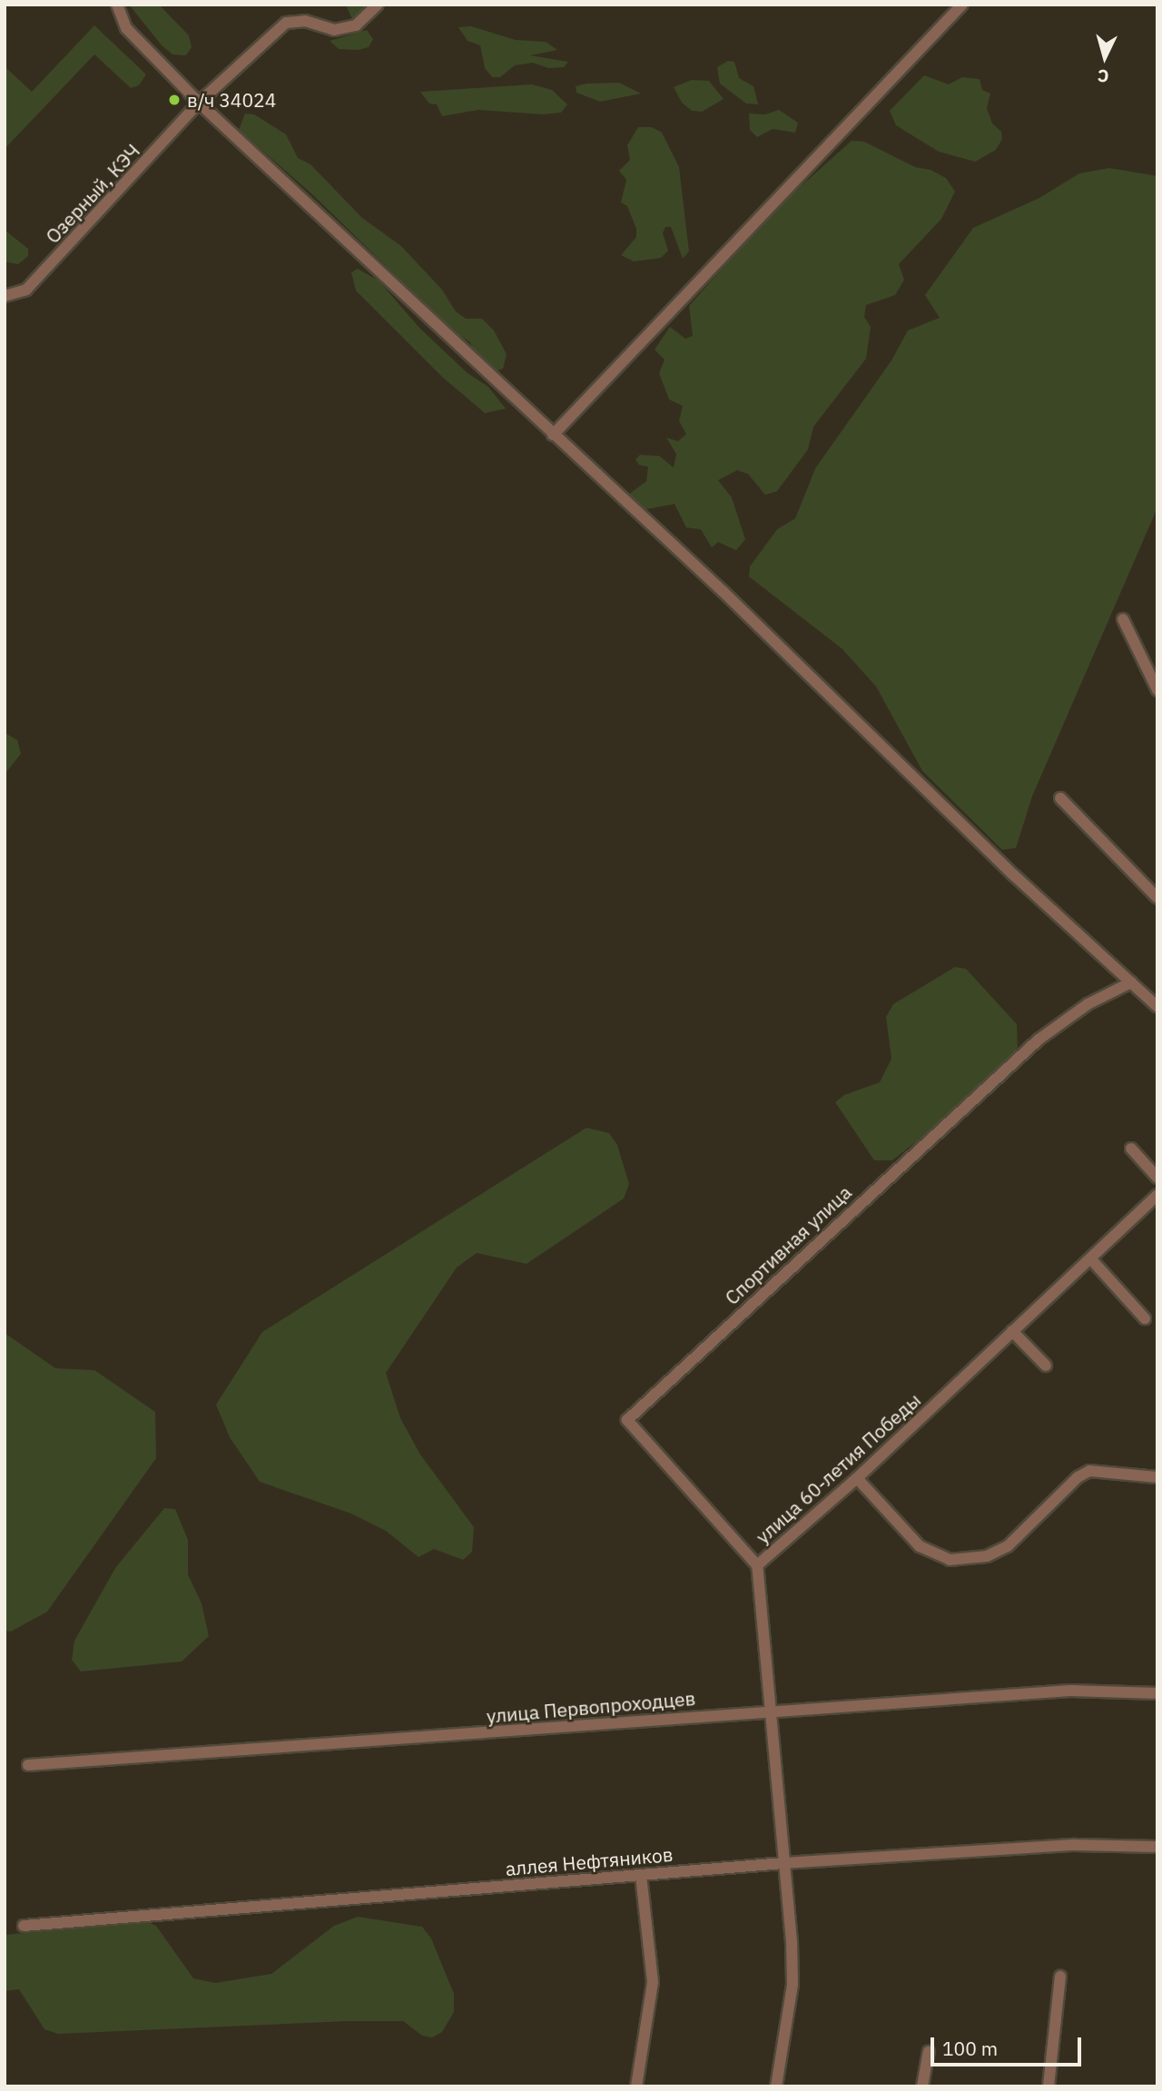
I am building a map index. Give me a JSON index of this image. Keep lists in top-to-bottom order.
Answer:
{
  "streets": {
    "street": [
      "Озерный, КЭЧ",
      "Спортивная улица",
      "улица 60-летия Победы",
      "улица Первопроходцев",
      "аллея Нефтяников"
    ]
  },
  "crossings": [
    ["Спортивная улица", "улица 60-летия Победы"],
    ["улица 60-летия Победы", "улица Первопроходцев"],
    ["улица 60-летия Победы", "аллея Нефтяников"]
  ],
  "places": ["в/ч 34024"],
  "scale_bar": "100 m",
  "north": "bottom"
}
